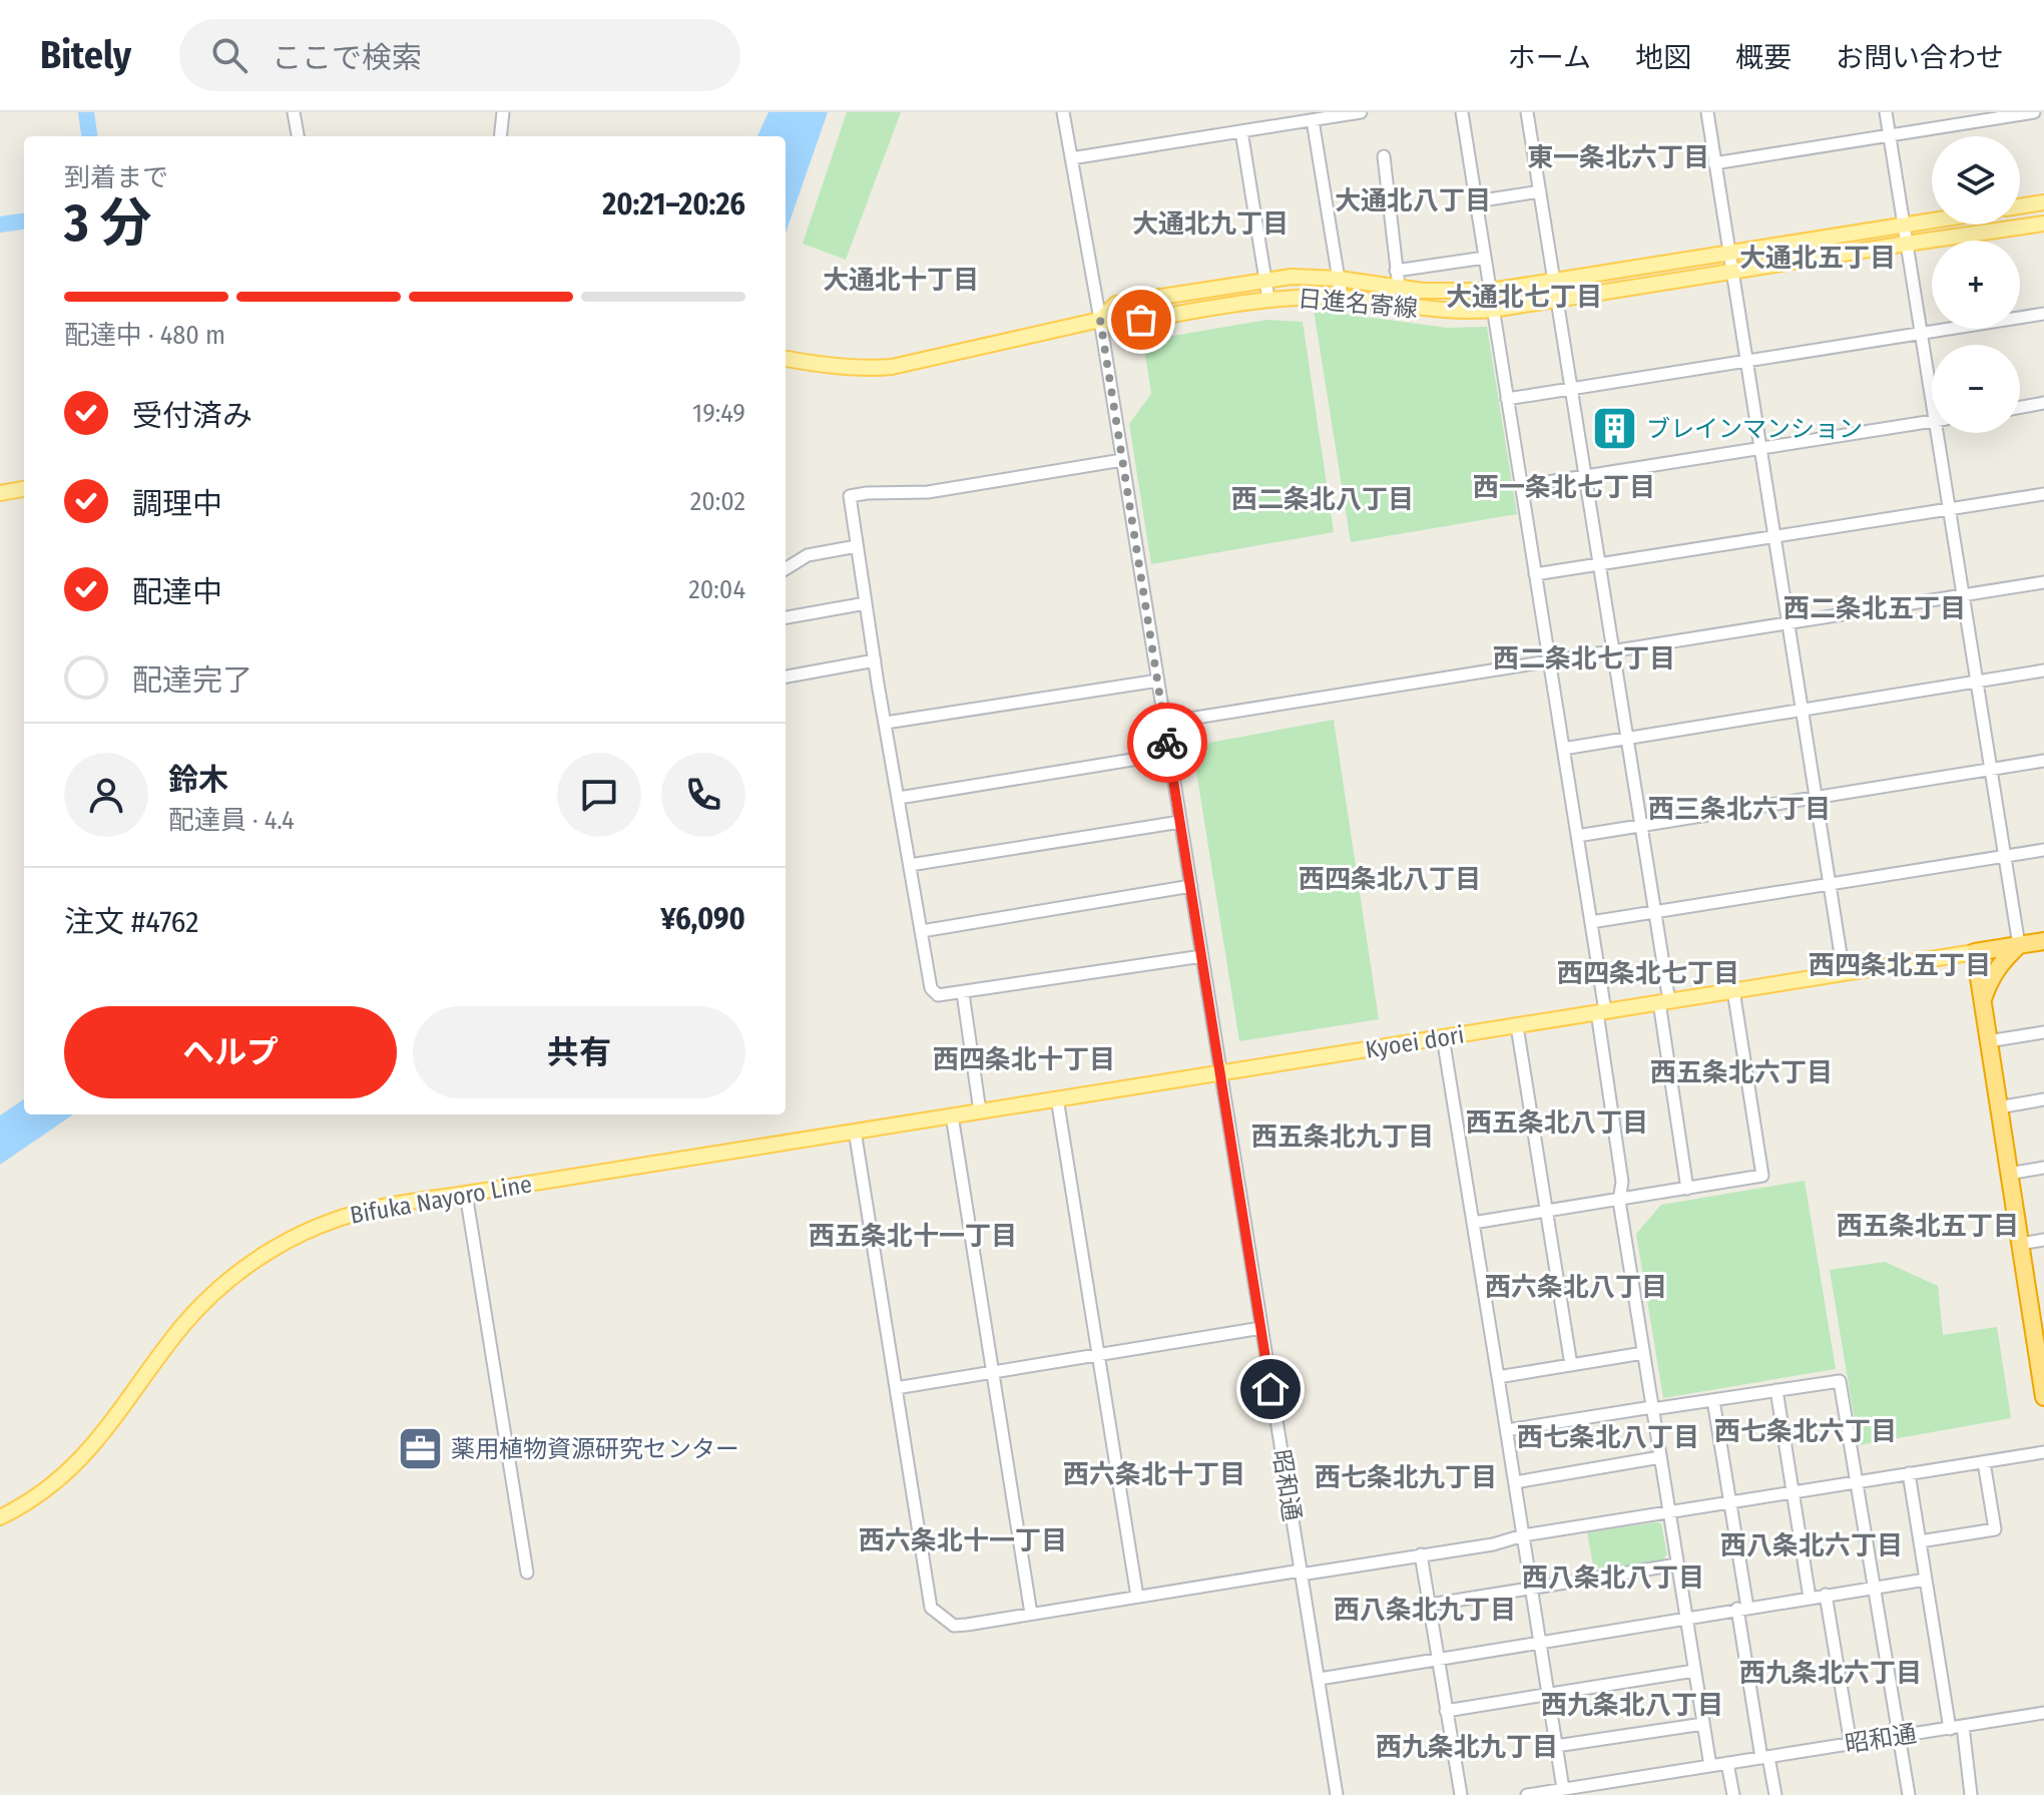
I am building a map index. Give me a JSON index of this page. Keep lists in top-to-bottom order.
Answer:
{
  "streets": {
    "main road": ["日進名寄線", "Kyoei dori", "Bifuka Nayoro Line"],
    "street": ["昭和通"]
  },
  "crossings": [
    ["日進名寄線", "昭和通"],
    ["Kyoei dori", "Bifuka Nayoro Line"],
    ["Kyoei dori", "昭和通"]
  ],
  "districts": [
    "東一条北六丁目",
    "大通北八丁目",
    "大通北九丁目",
    "大通北五丁目",
    "大通北十丁目",
    "大通北七丁目",
    "西一条北七丁目",
    "西二条北八丁目",
    "西二条北五丁目",
    "西二条北七丁目",
    "西三条北六丁目",
    "西四条北八丁目",
    "西四条北五丁目",
    "西四条北七丁目",
    "西四条北十丁目",
    "西五条北六丁目",
    "西五条北八丁目",
    "西五条北九丁目",
    "西五条北五丁目",
    "西五条北十一丁目",
    "西六条北八丁目",
    "西七条北六丁目",
    "西七条北八丁目",
    "西六条北十丁目",
    "西七条北九丁目",
    "西六条北十一丁目",
    "西八条北六丁目",
    "西八条北八丁目",
    "西八条北九丁目",
    "西九条北六丁目",
    "西九条北八丁目",
    "西九条北九丁目"
  ],
  "places": {
    "building": ["ブレインマンション"],
    "office": ["薬用植物資源研究センター"]
  },
  "page": {
    "header": "Bitely",
    "search": "ここで検索",
    "nav": [
      "ホーム",
      "地図",
      "概要",
      "お問い合わせ"
    ],
    "map_buttons": ["+", "−"],
    "heading": ["3 分", "到着まで", "20:21–20:26"],
    "panel": [
      "鈴木",
      "配達員 · 4.4",
      "注文 #4762",
      "¥6,090"
    ],
    "bar": "配達中 · 480 m",
    "list": [
      ["受付済み", "19:49"],
      ["調理中", "20:02"],
      ["配達中", "20:04"],
      "配達完了"
    ],
    "buttons": ["ヘルプ", "共有"]
  }
}
